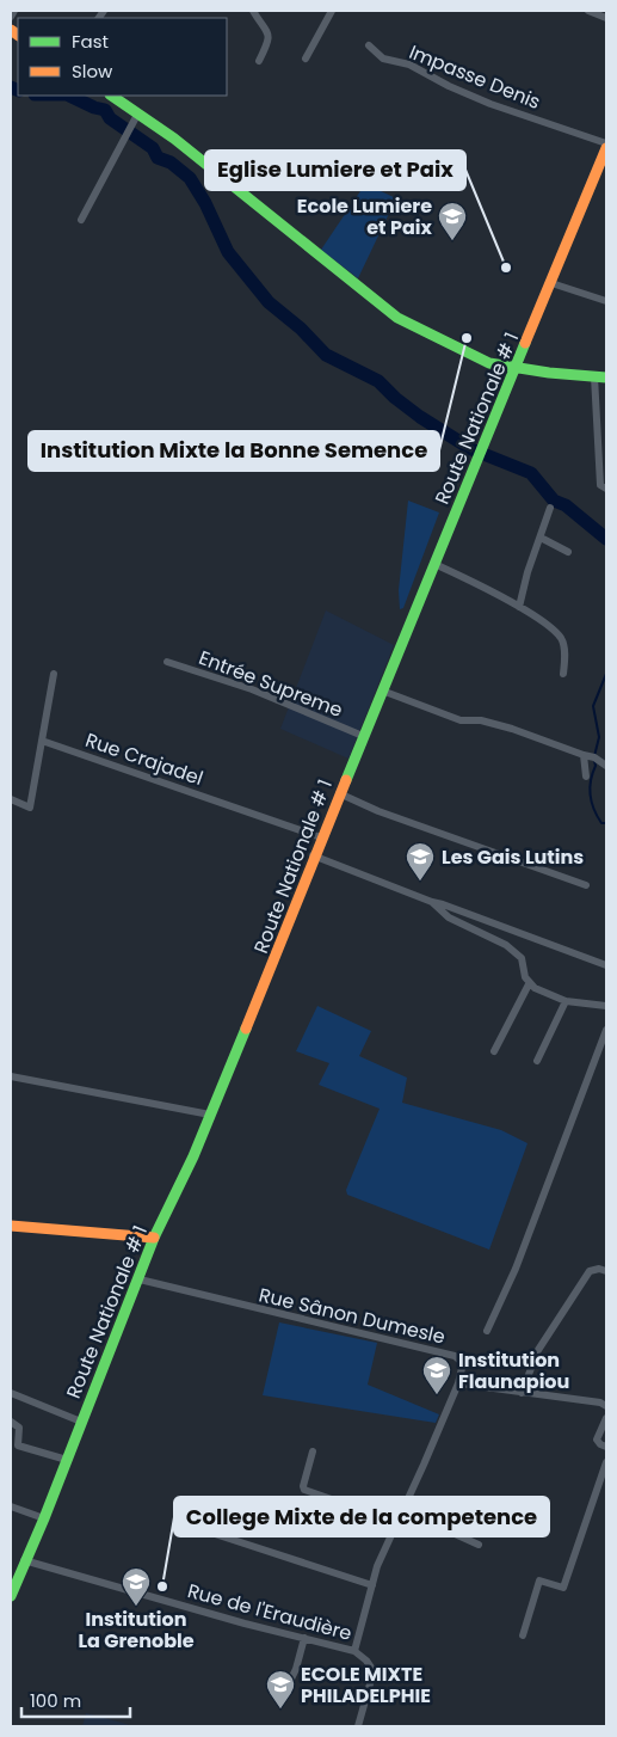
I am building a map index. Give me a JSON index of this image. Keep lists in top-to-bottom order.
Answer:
{
  "streets": {
    "main road": ["Route Nationale # 1"],
    "street": [
      "Impasse Denis",
      "Entrée Supreme",
      "Rue Crajadel",
      "Rue Sânon Dumesle",
      "Rue de l'Eraudière"
    ]
  },
  "crossings": [
    ["Route Nationale # 1", "Entrée Supreme"],
    ["Route Nationale # 1", "Rue Crajadel"],
    ["Route Nationale # 1", "Rue Sânon Dumesle"],
    ["Route Nationale # 1", "Rue de l'Eraudière"],
    ["Rue Sânon Dumesle", "Rue de l'Eraudière"]
  ],
  "places": {
    "school or university": [
      "Ecole Lumiere et Paix",
      "Les Gais Lutins",
      "Institution Flaunapiou",
      "Institution La Grenoble",
      "ECOLE MIXTE PHILADELPHIE"
    ],
    "other": ["Eglise Lumiere et Paix", "Institution Mixte la Bonne Semence", "College Mixte de la competence"]
  },
  "legend": ["Fast", "Slow"],
  "scale_bar": "100 m"
}
